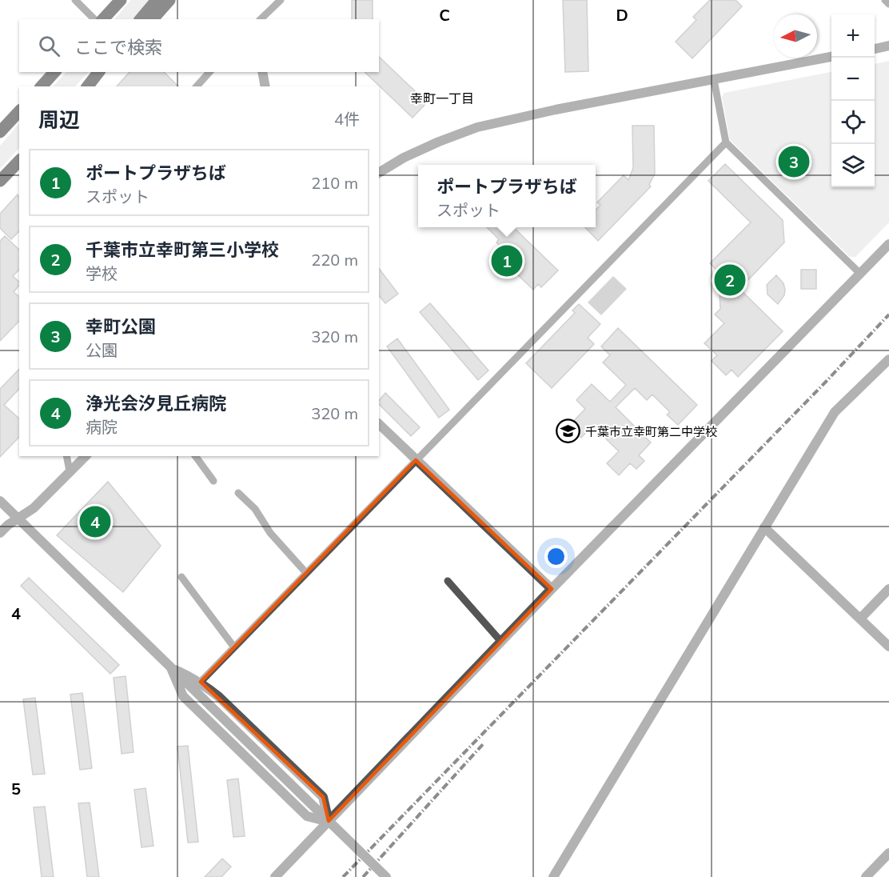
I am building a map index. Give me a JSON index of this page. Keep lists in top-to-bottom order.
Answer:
{
  "districts": ["幸町一丁目"],
  "places": {
    "school or university": ["千葉市立幸町第二中学校"]
  },
  "north": "left",
  "page": {
    "map_buttons": ["+", "−"],
    "search": "ここで検索",
    "heading": ["周辺", "4件"],
    "pins": [
      "3",
      "1",
      "2",
      "4"
    ],
    "list": [
      {
        "mark": "1",
        "name": "ポートプラザちば",
        "note": "スポット",
        "value": "210 m"
      },
      {
        "mark": "2",
        "name": "千葉市立幸町第三小学校",
        "note": "学校",
        "value": "220 m"
      },
      {
        "mark": "3",
        "name": "幸町公園",
        "note": "公園",
        "value": "320 m"
      },
      {
        "mark": "4",
        "name": "浄光会汐見丘病院",
        "note": "病院",
        "value": "320 m"
      }
    ],
    "popup": ["ポートプラザちば", "スポット"]
  },
  "grid": {
    "columns": ["C", "D"],
    "rows": ["4", "5"]
  }
}
